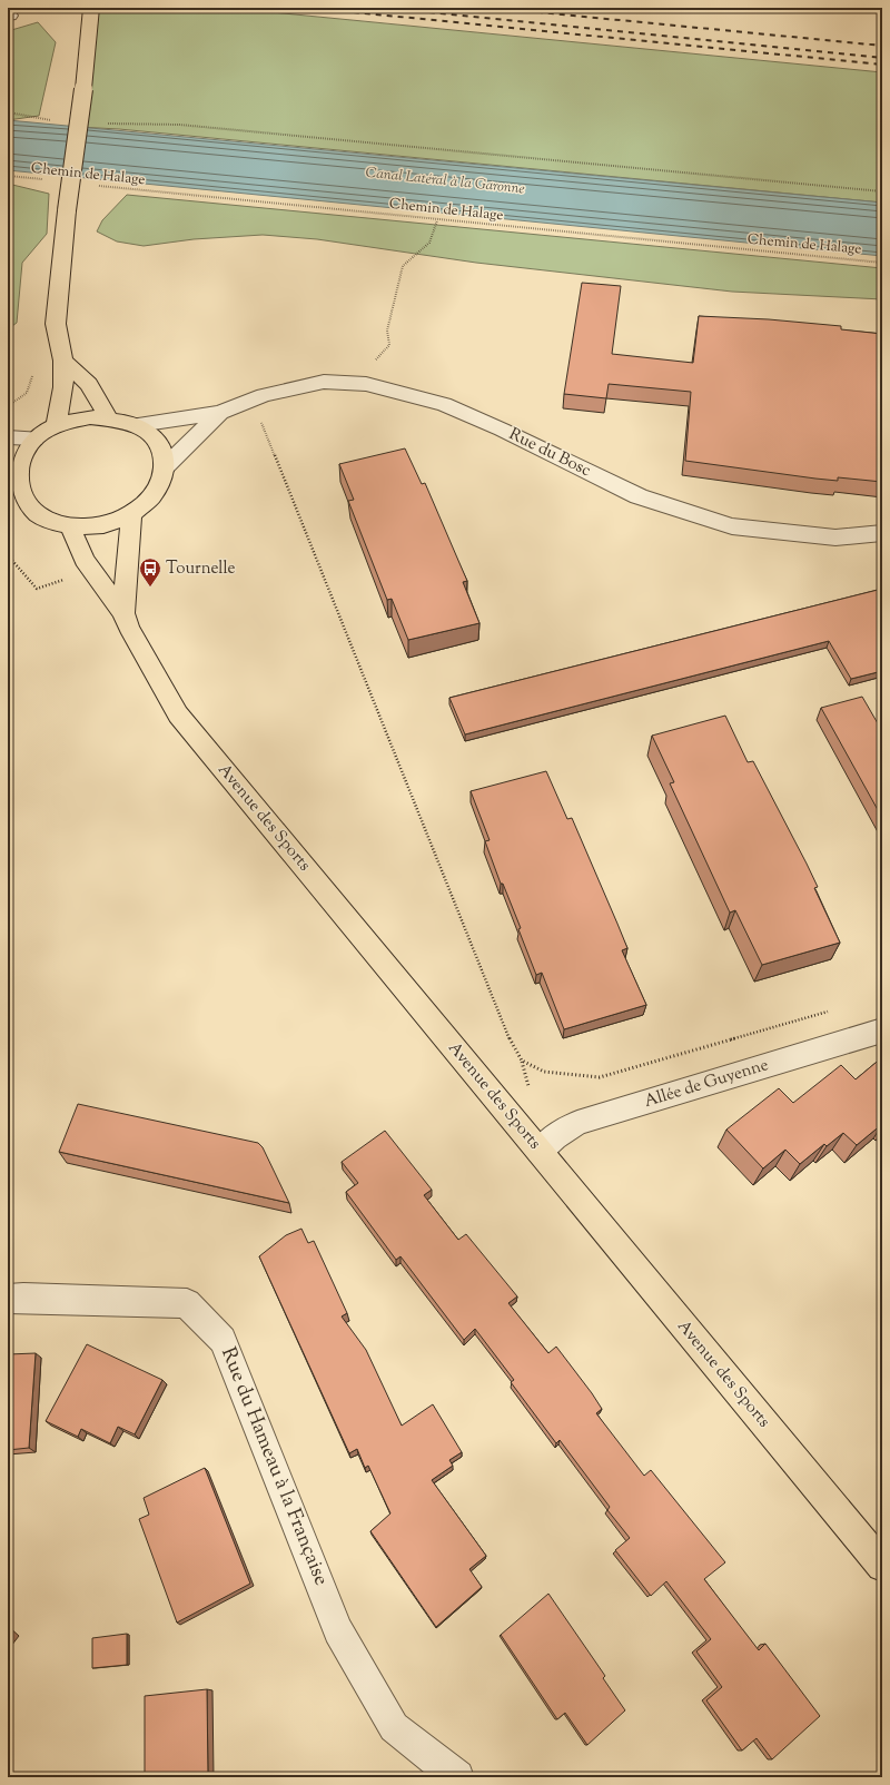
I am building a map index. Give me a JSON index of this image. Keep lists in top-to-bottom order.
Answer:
{
  "streets": {
    "main road": ["Avenue des Sports"],
    "street": ["Rue du Bosc", "Allée de Guyenne", "Rue du Hameau à la Française"],
    "path": ["Chemin de Halage"]
  },
  "crossings": [
    ["Rue du Bosc", "Avenue des Sports"],
    ["Avenue des Sports", "Allée de Guyenne"]
  ],
  "water": ["Canal Latéral à la Garonne"],
  "places": {
    "bus stop": ["Tournelle"]
  }
}
